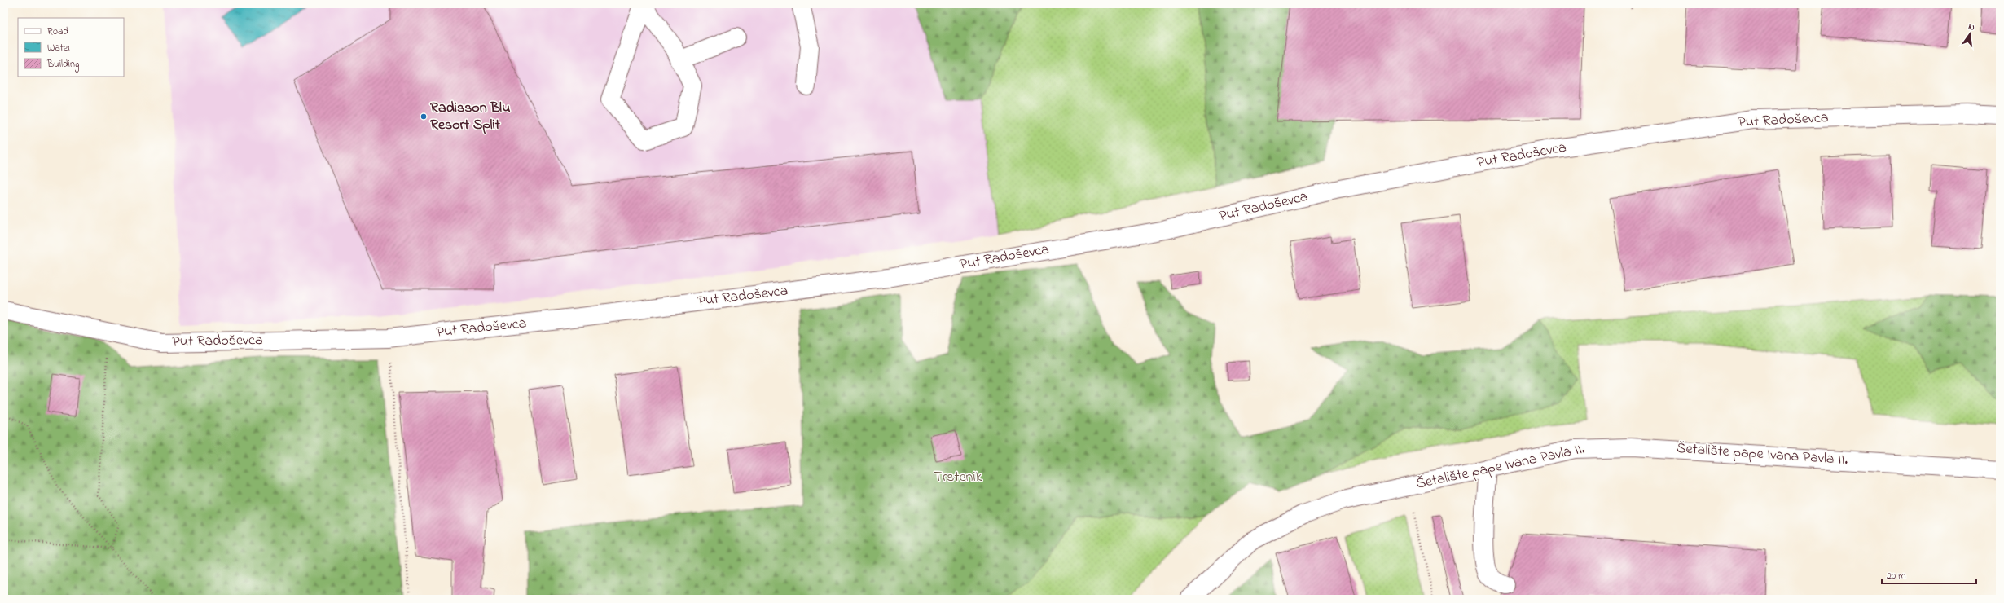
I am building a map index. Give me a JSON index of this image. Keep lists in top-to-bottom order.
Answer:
{
  "streets": {
    "street": ["Put Radoševca", "Šetalište pape Ivana Pavla II."]
  },
  "parks": ["Trstenik"],
  "places": ["Radisson Blu Resort Split"],
  "legend": ["Road", "Water", "Building"],
  "scale_bar": "20 m",
  "north": "top"
}
